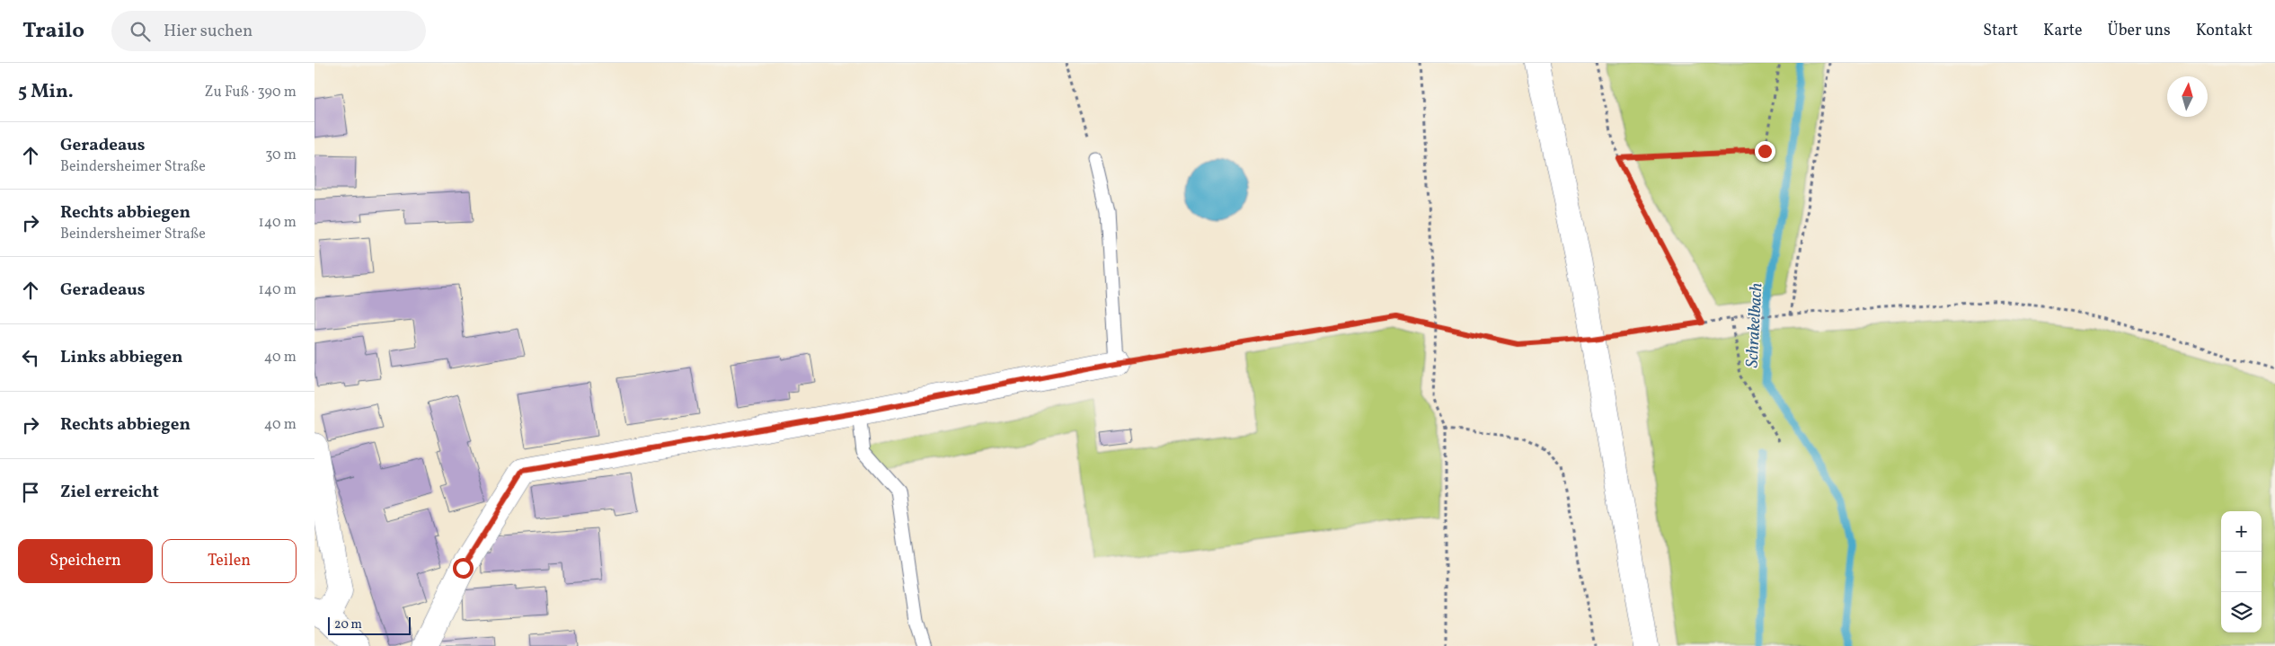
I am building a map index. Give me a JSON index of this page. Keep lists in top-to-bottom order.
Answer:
{
  "water": ["Schrakelbach"],
  "scale_bar": "20 m",
  "north": "top",
  "page": {
    "header": "Trailo",
    "search": "Hier suchen",
    "nav": [
      "Start",
      "Karte",
      "Über uns",
      "Kontakt"
    ],
    "heading": ["5 Min.", "Zu Fuß · 390 m"],
    "list": [
      ["Geradeaus", "Beindersheimer Straße", "30 m"],
      ["Rechts abbiegen", "Beindersheimer Straße", "140 m"],
      ["Geradeaus", "140 m"],
      ["Links abbiegen", "40 m"],
      ["Rechts abbiegen", "40 m"],
      "Ziel erreicht"
    ],
    "map_buttons": ["+", "−"],
    "buttons": ["Speichern", "Teilen"],
    "scale": "20 m"
  }
}
